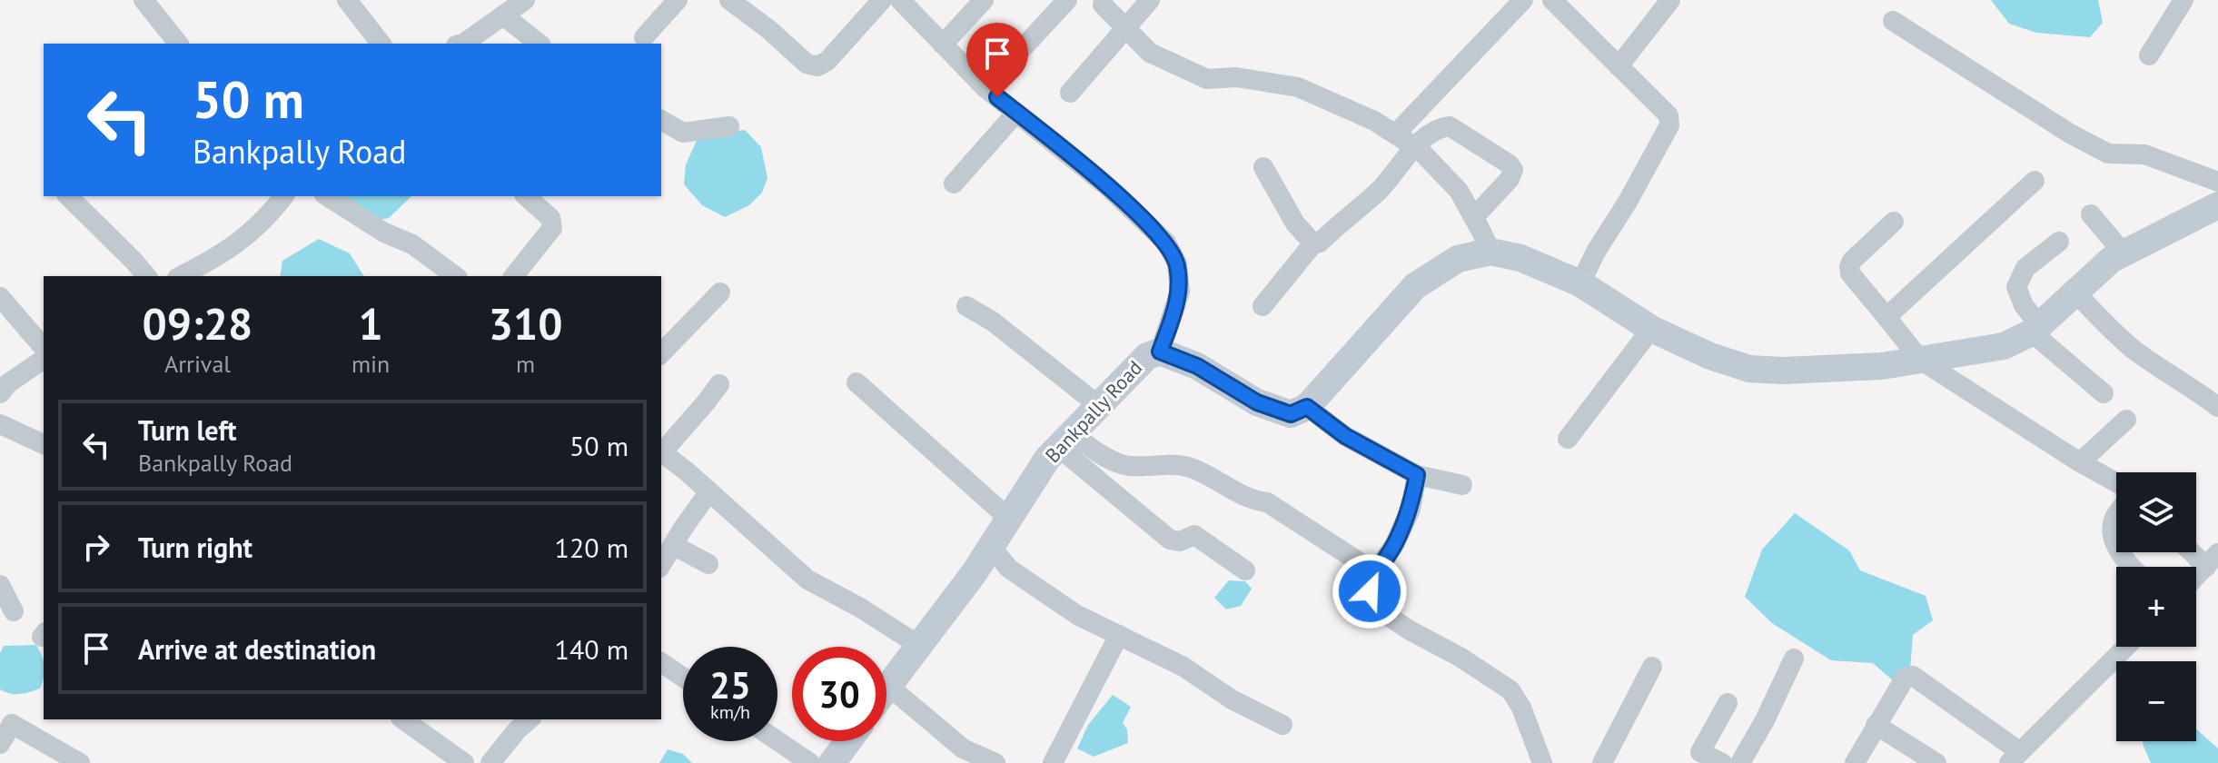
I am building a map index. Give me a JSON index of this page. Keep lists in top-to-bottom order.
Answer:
{
  "streets": {
    "street": ["Bankpally Road"]
  },
  "page": {
    "turn": ["50 m", "Bankpally Road"],
    "eta": [
      "09:28",
      "Arrival",
      "1",
      "min",
      "310",
      "m"
    ],
    "list": [
      {
        "name": "Turn left",
        "note": "Bankpally Road",
        "value": "50 m"
      },
      {
        "name": "Turn right",
        "value": "120 m"
      },
      {
        "name": "Arrive at destination",
        "value": "140 m"
      }
    ],
    "map_buttons": ["+", "−"],
    "speed": "25 km/h",
    "limit": "30"
  }
}
